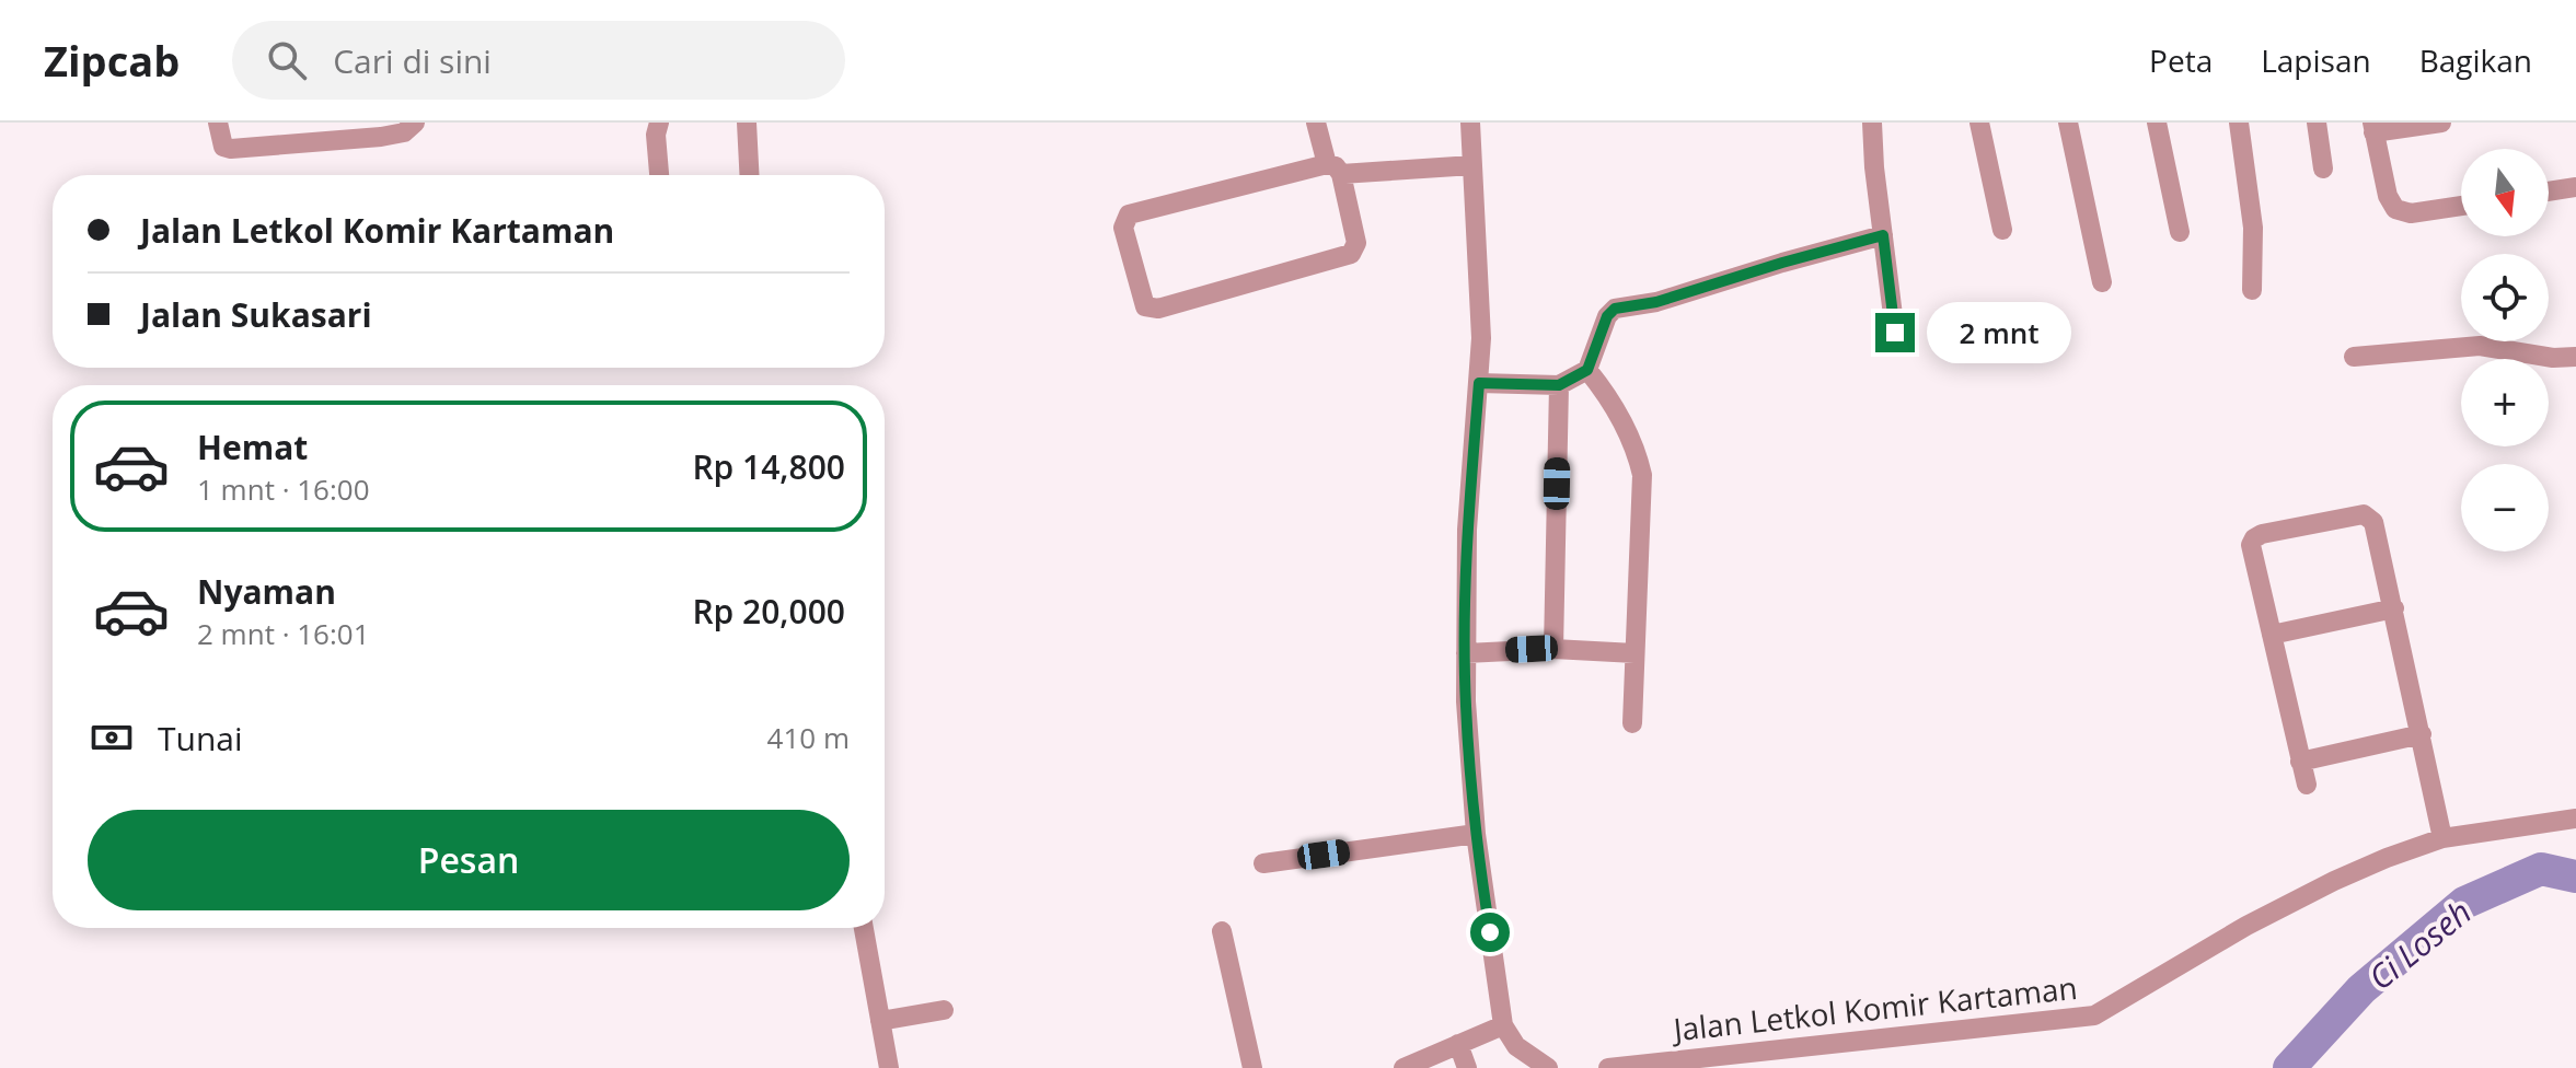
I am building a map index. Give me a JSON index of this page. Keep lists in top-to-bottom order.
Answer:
{
  "streets": {
    "street": ["Jalan Letkol Komir Kartaman"]
  },
  "water": ["Ci Loseh"],
  "north": "bottom",
  "page": {
    "header": "Zipcab",
    "search": "Cari di sini",
    "nav": ["Peta", "Lapisan", "Bagikan"],
    "map_buttons": ["+", "−"],
    "banner": ["Jalan Letkol Komir Kartaman", "Jalan Sukasari"],
    "bubble": "2 mnt",
    "list": [
      {
        "name": "Hemat",
        "note": "1 mnt · 16:00",
        "value": "Rp 14,800"
      },
      {
        "name": "Nyaman",
        "note": "2 mnt · 16:01",
        "value": "Rp 20,000"
      }
    ],
    "pay": ["Tunai", "410 m"],
    "buttons": "Pesan"
  }
}
